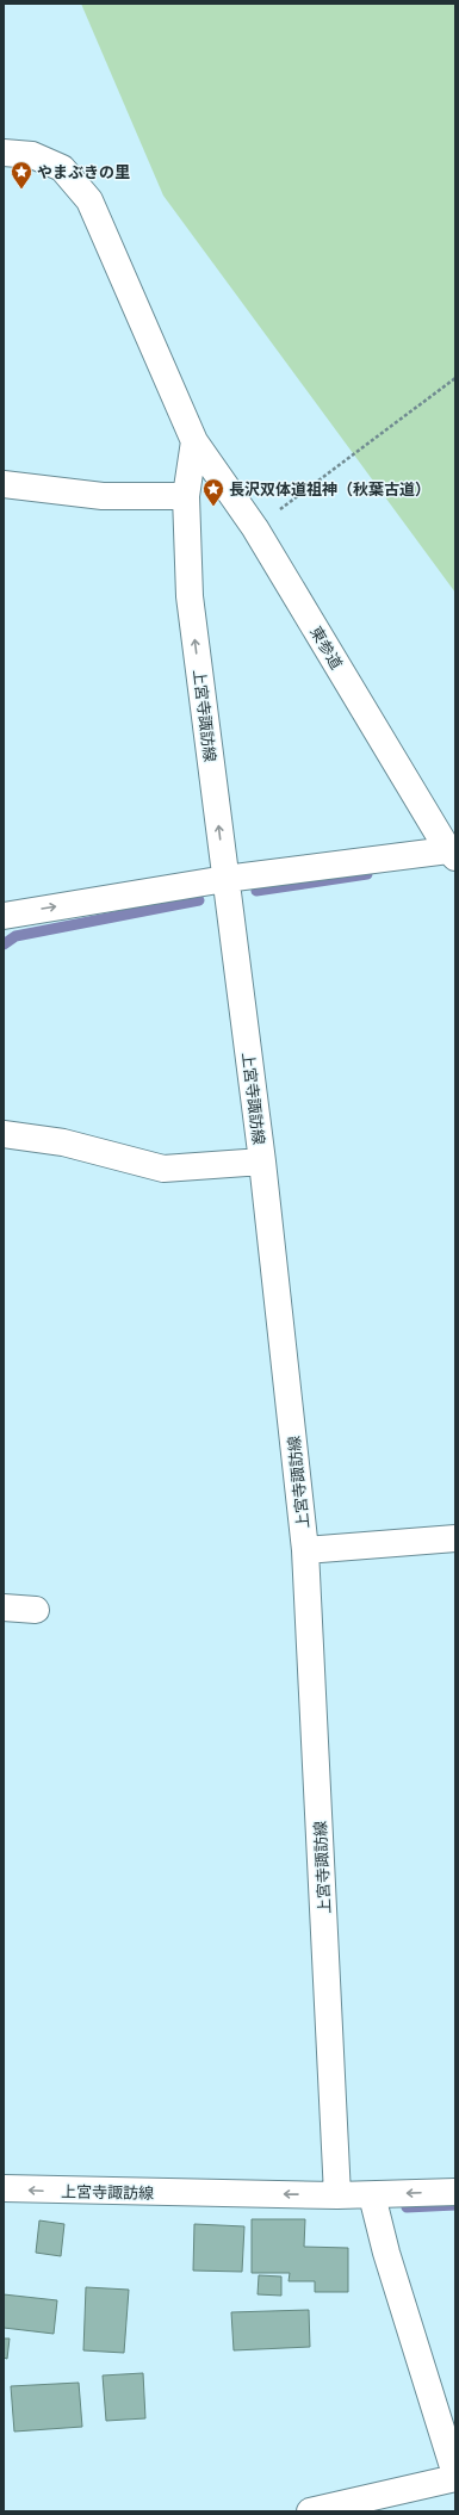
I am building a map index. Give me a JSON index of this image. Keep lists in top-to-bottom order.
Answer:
{
  "streets": {
    "street": ["東参道", "上宮寺諏訪線"]
  },
  "crossings": [
    ["東参道", "上宮寺諏訪線"]
  ],
  "places": {
    "place": ["やまぶきの里", "長沢双体道祖神（秋葉古道）"]
  }
}
